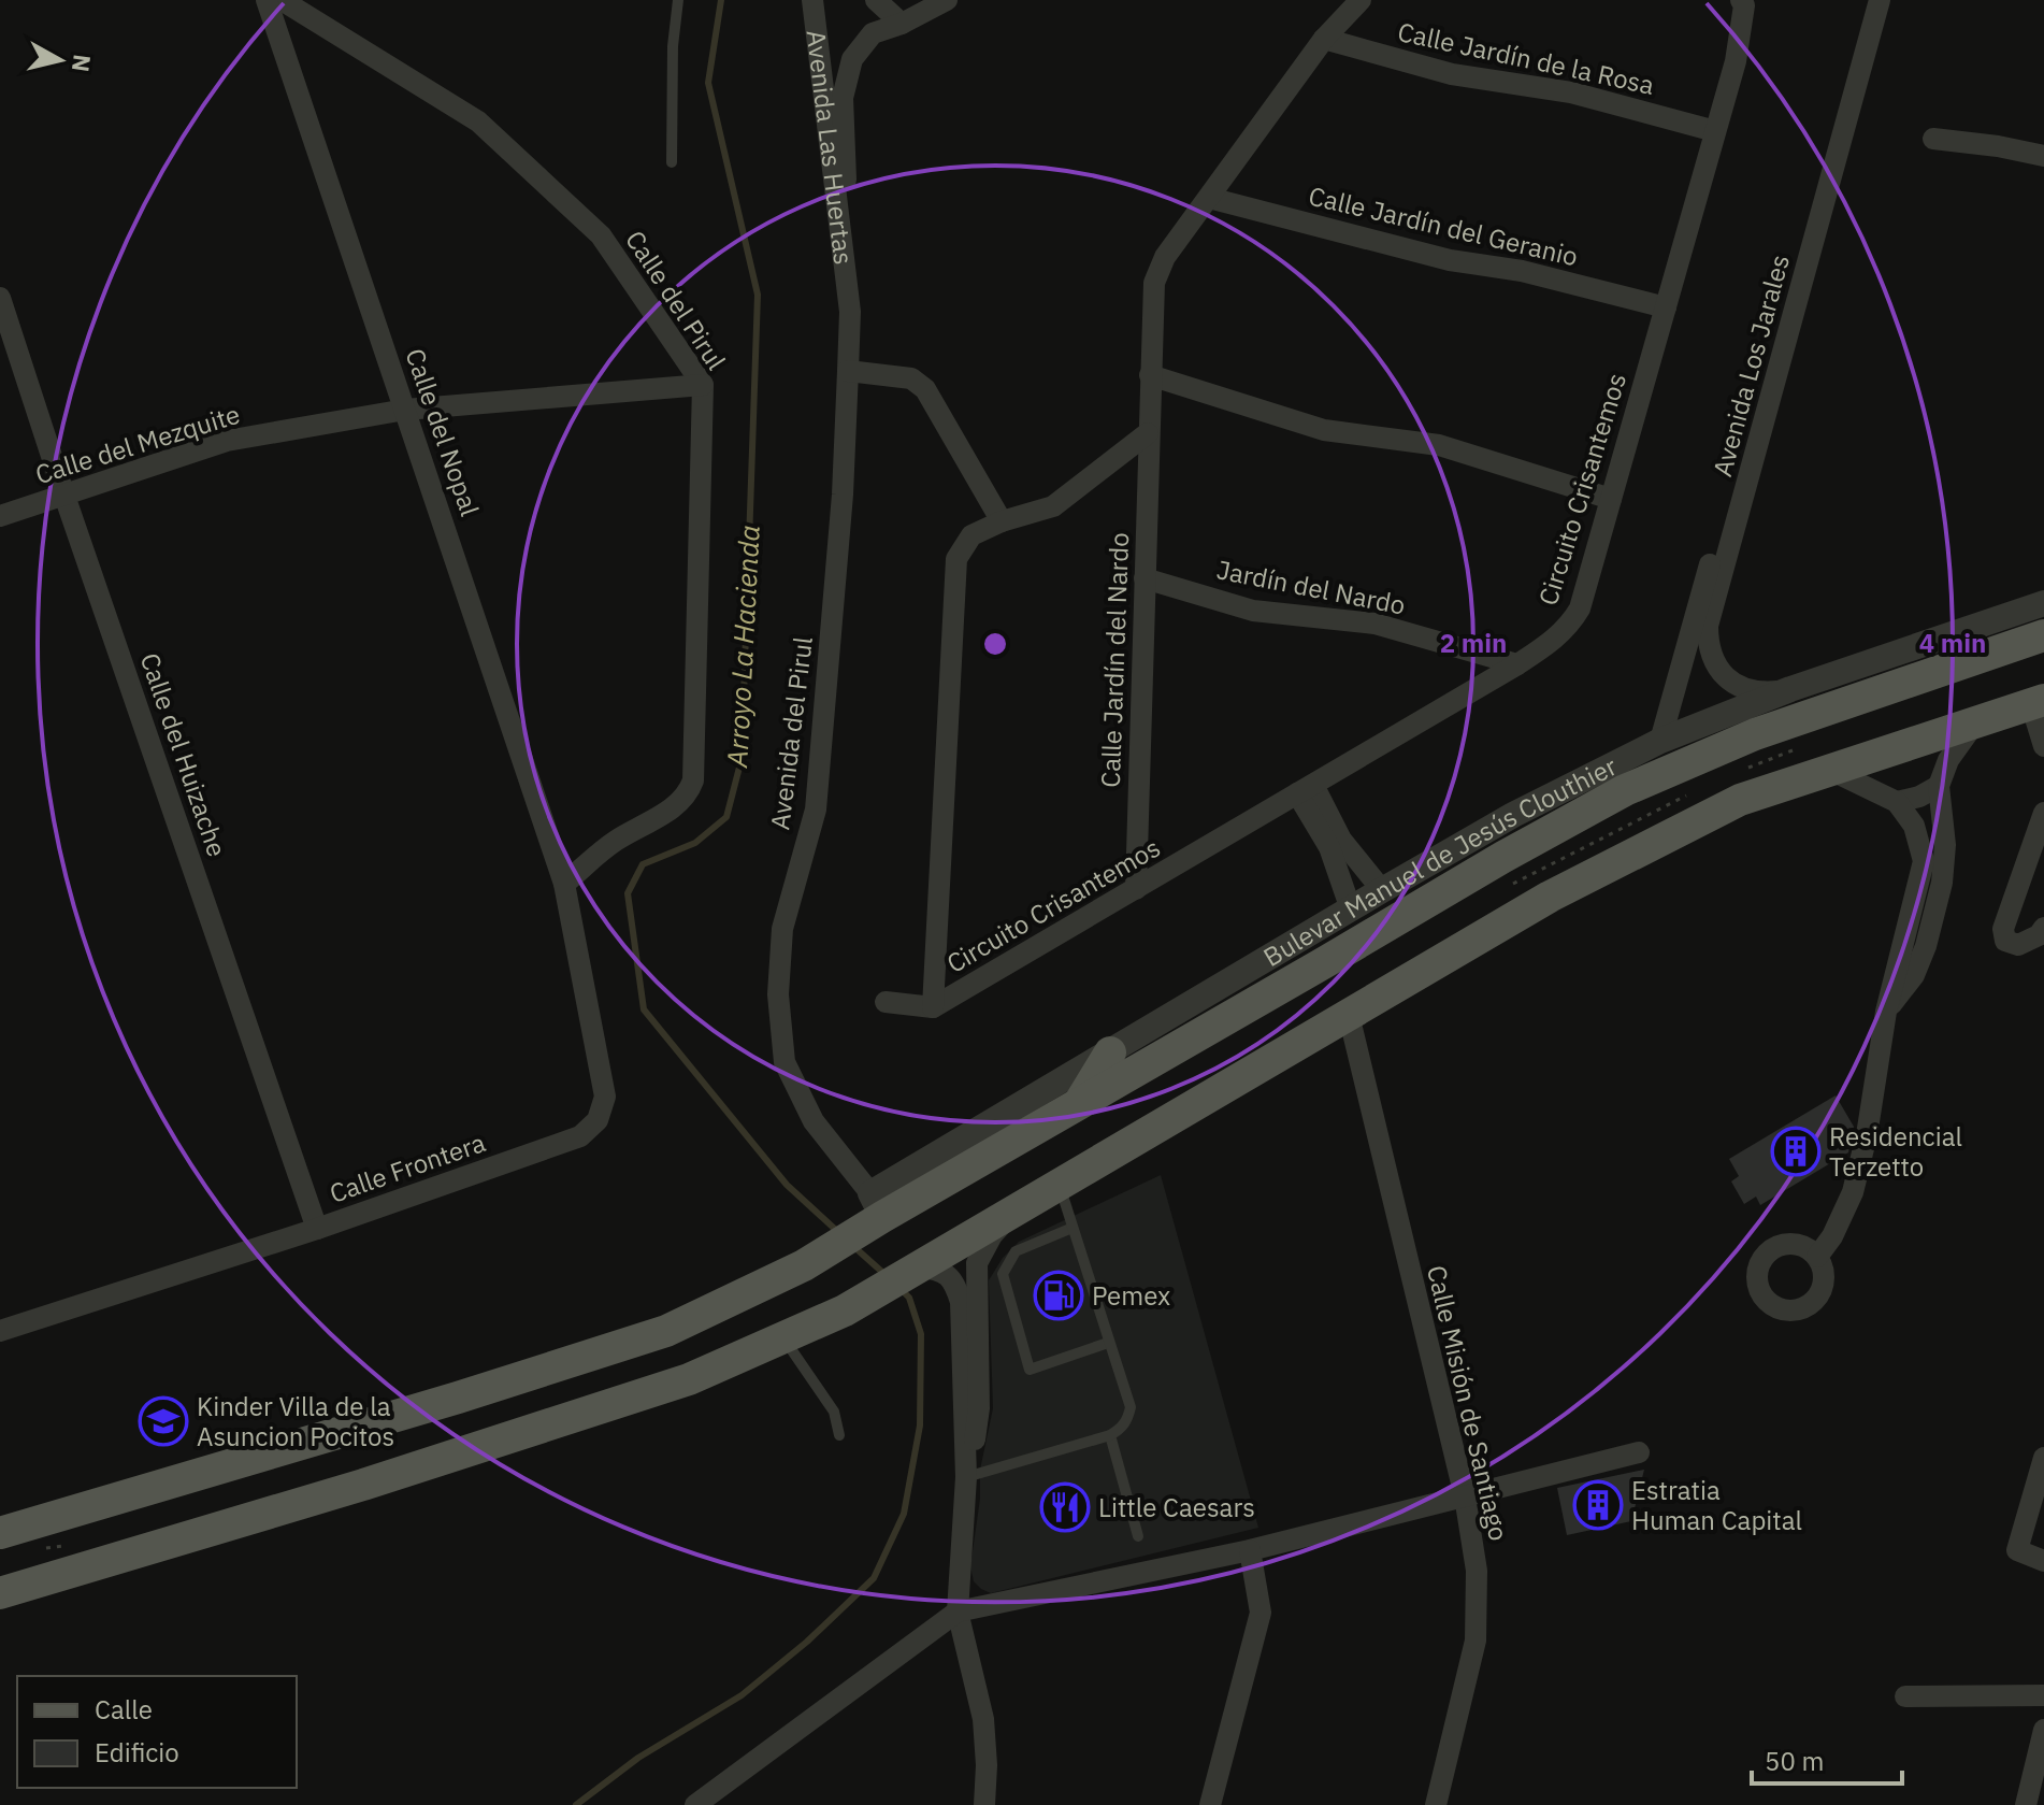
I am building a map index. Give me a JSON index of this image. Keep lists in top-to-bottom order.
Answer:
{
  "streets": {
    "street": [
      "Calle Jardín de la Rosa",
      "Avenida Las Huertas",
      "Calle Jardín del Geranio",
      "Calle del Pirul",
      "Avenida Los Jarales",
      "Calle del Nopal",
      "Calle del Mezquite",
      "Circuito Crisantemos",
      "Jardín del Nardo",
      "Calle Jardín del Nardo",
      "Avenida del Pirul",
      "Calle del Huizache",
      "Bulevar Manuel de Jesús Clouthier",
      "Calle Frontera",
      "Calle Misión de Santiago"
    ]
  },
  "crossings": [
    ["Calle Jardín de la Rosa", "Circuito Crisantemos"],
    ["Avenida Las Huertas", "Avenida del Pirul"],
    ["Calle Jardín del Geranio", "Circuito Crisantemos"],
    ["Calle del Pirul", "Calle del Nopal"],
    ["Calle del Pirul", "Calle del Mezquite"],
    ["Calle del Pirul", "Calle Frontera"],
    ["Avenida Los Jarales", "Bulevar Manuel de Jesús Clouthier"],
    ["Calle del Nopal", "Calle del Mezquite"],
    ["Calle del Nopal", "Calle Frontera"],
    ["Calle del Mezquite", "Calle del Huizache"],
    ["Circuito Crisantemos", "Jardín del Nardo"],
    ["Circuito Crisantemos", "Calle Jardín del Nardo"],
    ["Jardín del Nardo", "Calle Jardín del Nardo"],
    ["Avenida del Pirul", "Bulevar Manuel de Jesús Clouthier"],
    ["Calle del Huizache", "Calle Frontera"]
  ],
  "water": ["Arroyo La Hacienda"],
  "places": {
    "building": ["Residencial Terzetto", "Estratia Human Capital"],
    "fuel station": ["Pemex"],
    "school or university": ["Kinder Villa de la Asuncion Pocitos"],
    "restaurant": ["Little Caesars"]
  },
  "legend": ["Calle", "Edificio"],
  "scale_bar": "50 m",
  "north": "right",
  "rings": ["2 min", "4 min"]
}
